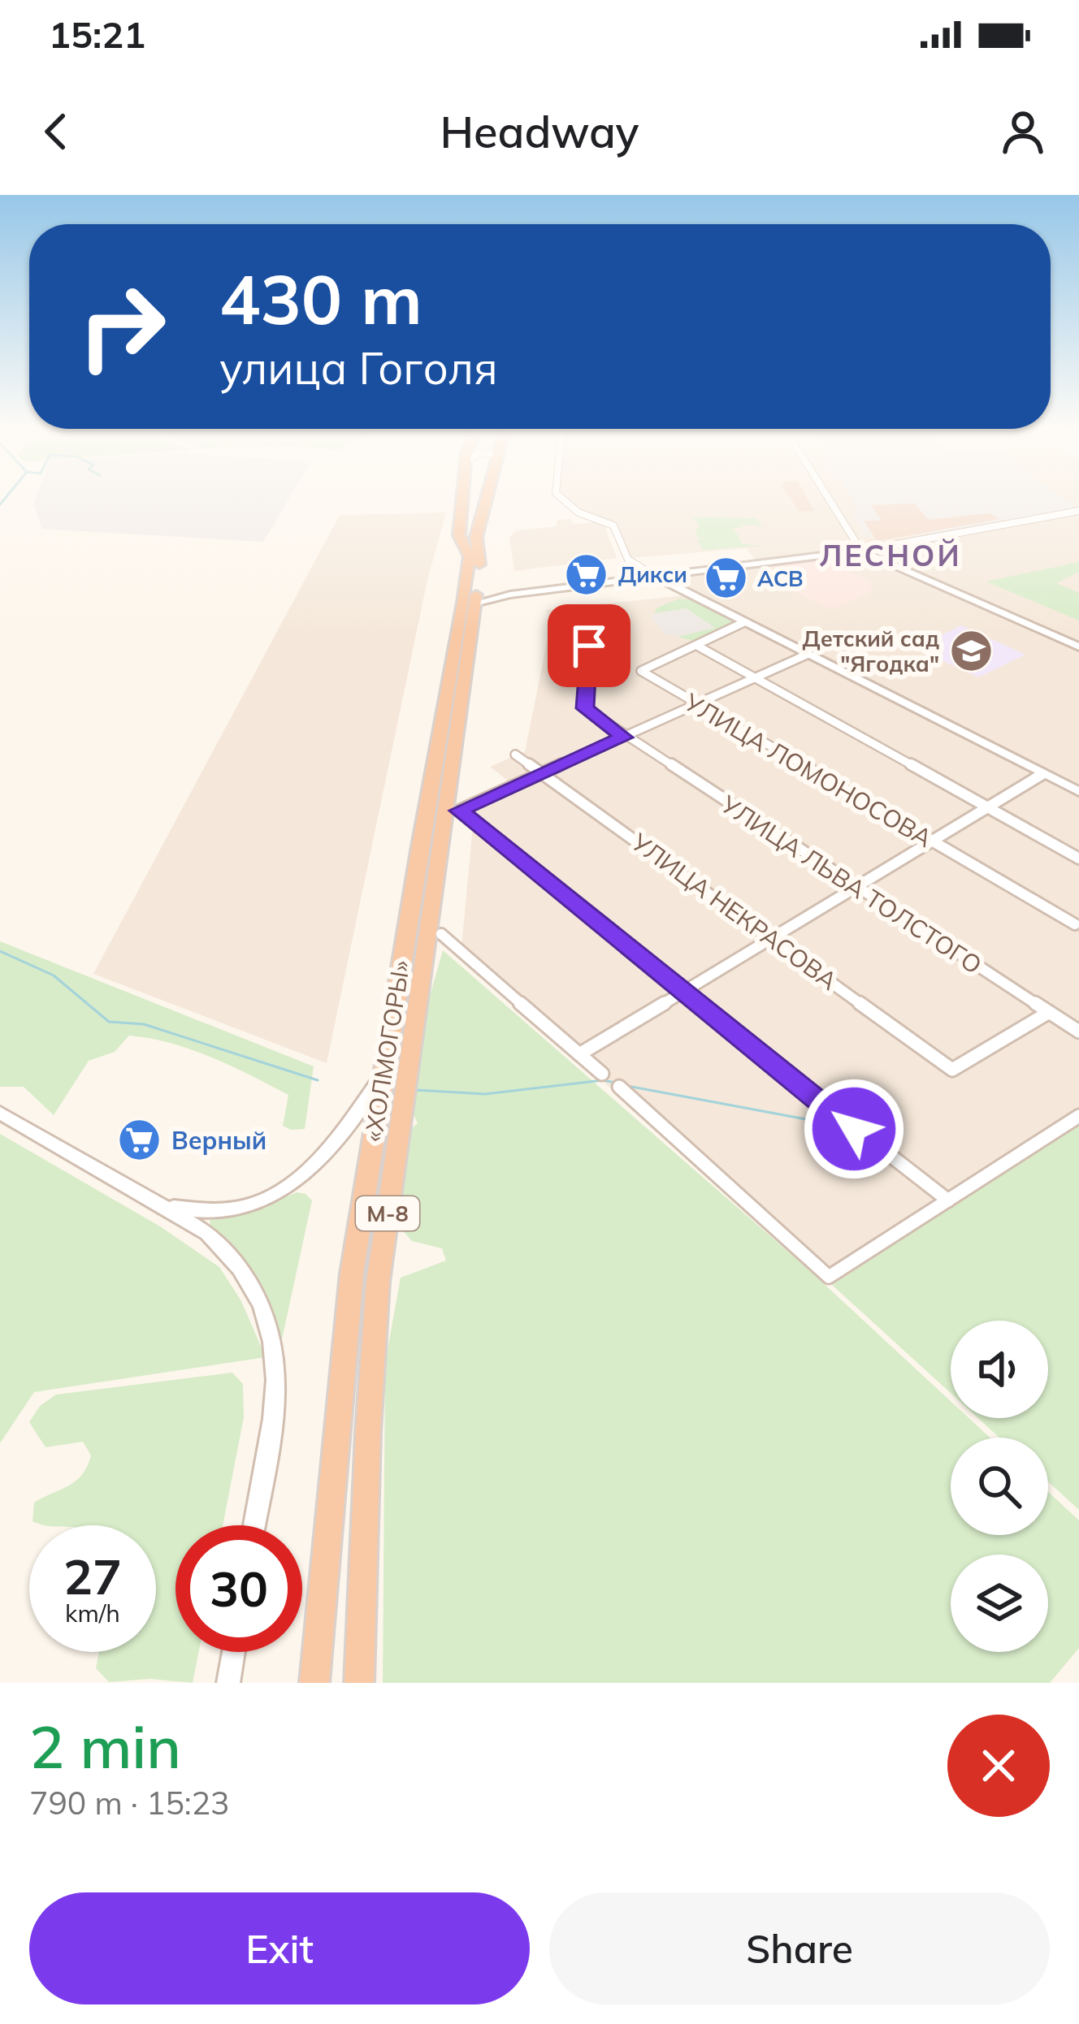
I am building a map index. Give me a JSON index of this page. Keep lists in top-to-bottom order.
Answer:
{
  "streets": {
    "highway": ["«ХОЛМОГОРЫ»", "М-8"],
    "street": ["УЛИЦА ЛОМОНОСОВА", "УЛИЦА ЛЬВА ТОЛСТОГО", "УЛИЦА НЕКРАСОВА"]
  },
  "crossings": [
    ["УЛИЦА ЛЬВА ТОЛСТОГО", "УЛИЦА НЕКРАСОВА"]
  ],
  "districts": ["ЛЕСНОЙ"],
  "places": {
    "supermarket": ["Дикси", "АСВ", "Верный"],
    "school or university": ["Детский сад \"Ягодка\""]
  },
  "page": {
    "status": "15:21",
    "header": "Headway",
    "turn": ["430 m", "улица Гоголя"],
    "speed": "27 km/h",
    "limit": "30",
    "heading": ["2 min", "790 m · 15:23"],
    "buttons": ["Exit", "Share"]
  }
}
